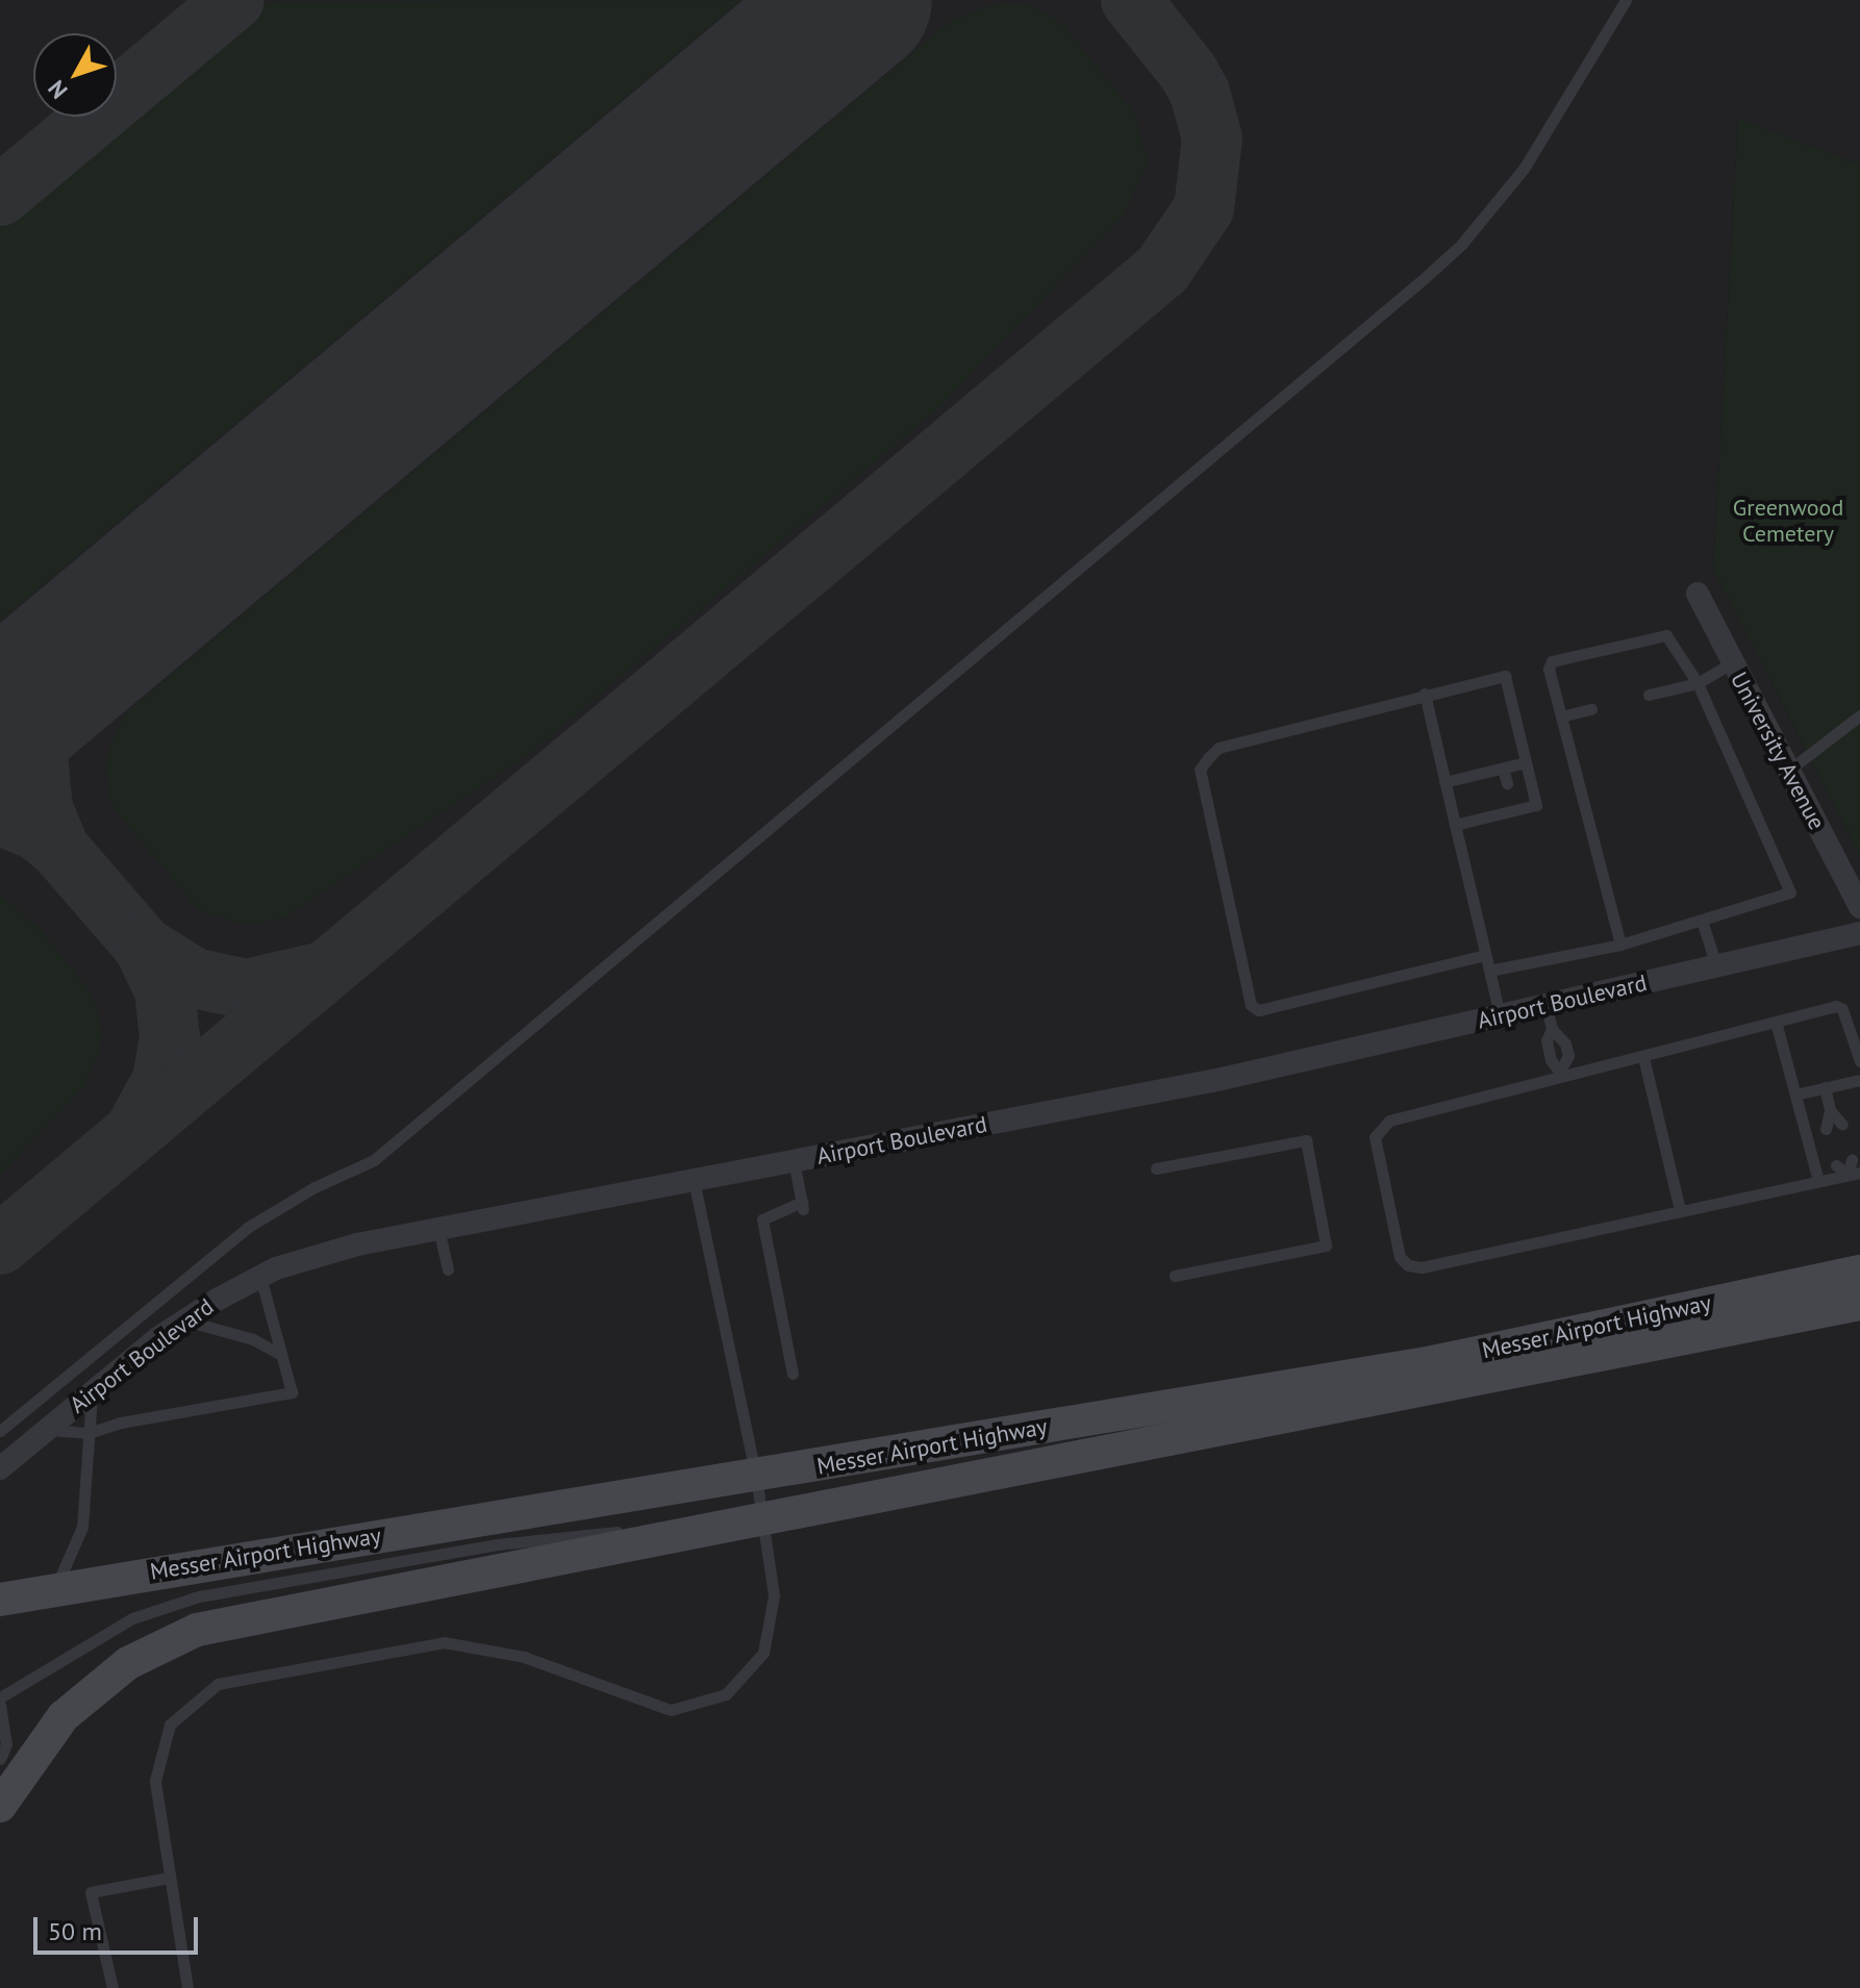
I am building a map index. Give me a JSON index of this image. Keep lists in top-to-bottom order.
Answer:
{
  "streets": {
    "main road": ["Messer Airport Highway"],
    "street": ["University Avenue", "Airport Boulevard"]
  },
  "parks": ["Greenwood Cemetery"],
  "scale_bar": "50 m",
  "north": "bottom left"
}
